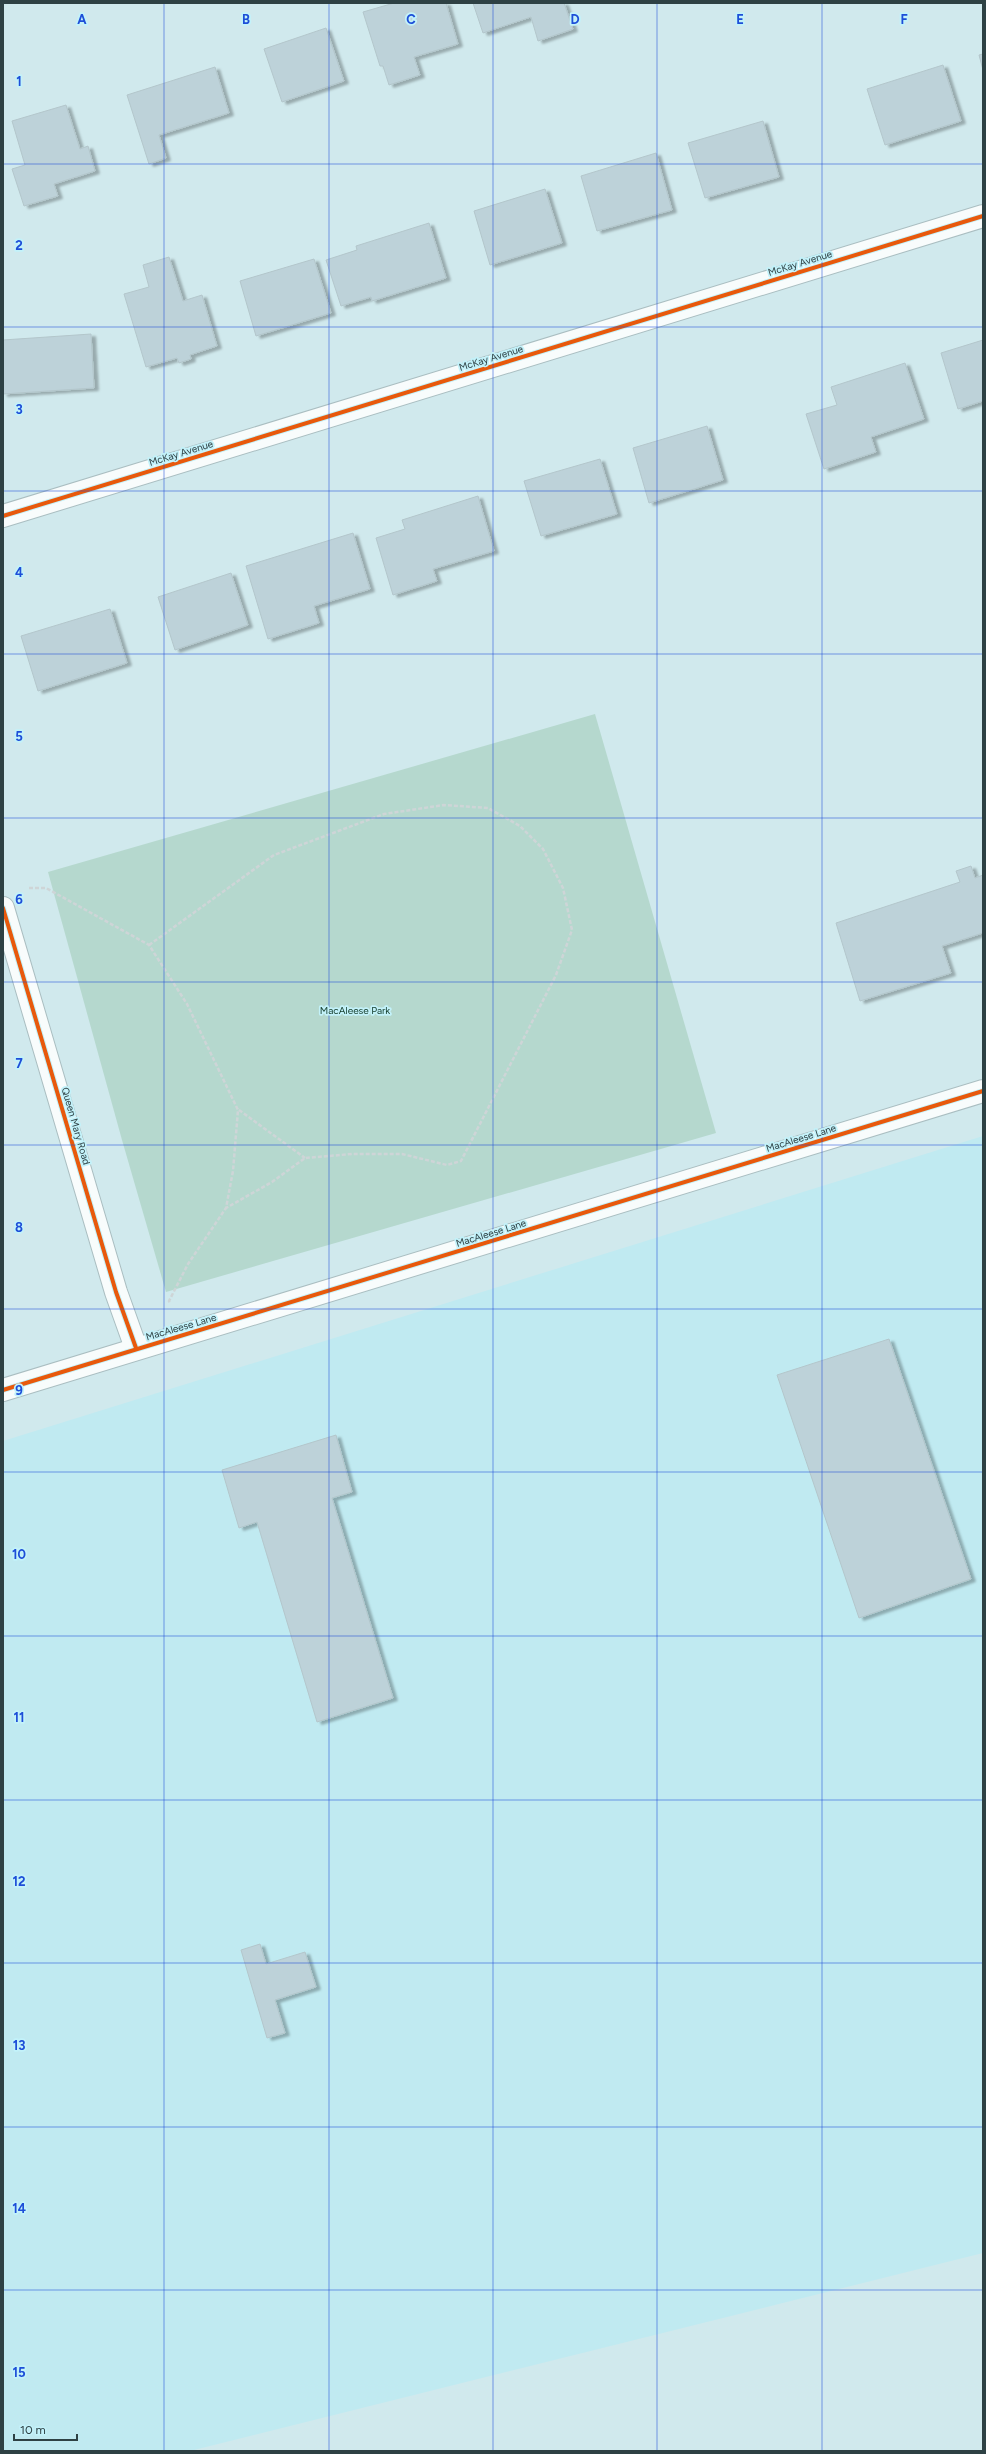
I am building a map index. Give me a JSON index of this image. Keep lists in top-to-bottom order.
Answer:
{
  "streets": {
    "street": ["McKay Avenue", "Queen Mary Road", "MacAleese Lane"]
  },
  "crossings": [
    ["Queen Mary Road", "MacAleese Lane"]
  ],
  "parks": ["MacAleese Park"],
  "scale_bar": "10 m",
  "grid": {
    "columns": [
      "A",
      "B",
      "C",
      "D",
      "E",
      "F"
    ],
    "rows": [
      "1",
      "2",
      "3",
      "4",
      "5",
      "6",
      "7",
      "8",
      "9",
      "10",
      "11",
      "12",
      "13",
      "14",
      "15"
    ]
  }
}
